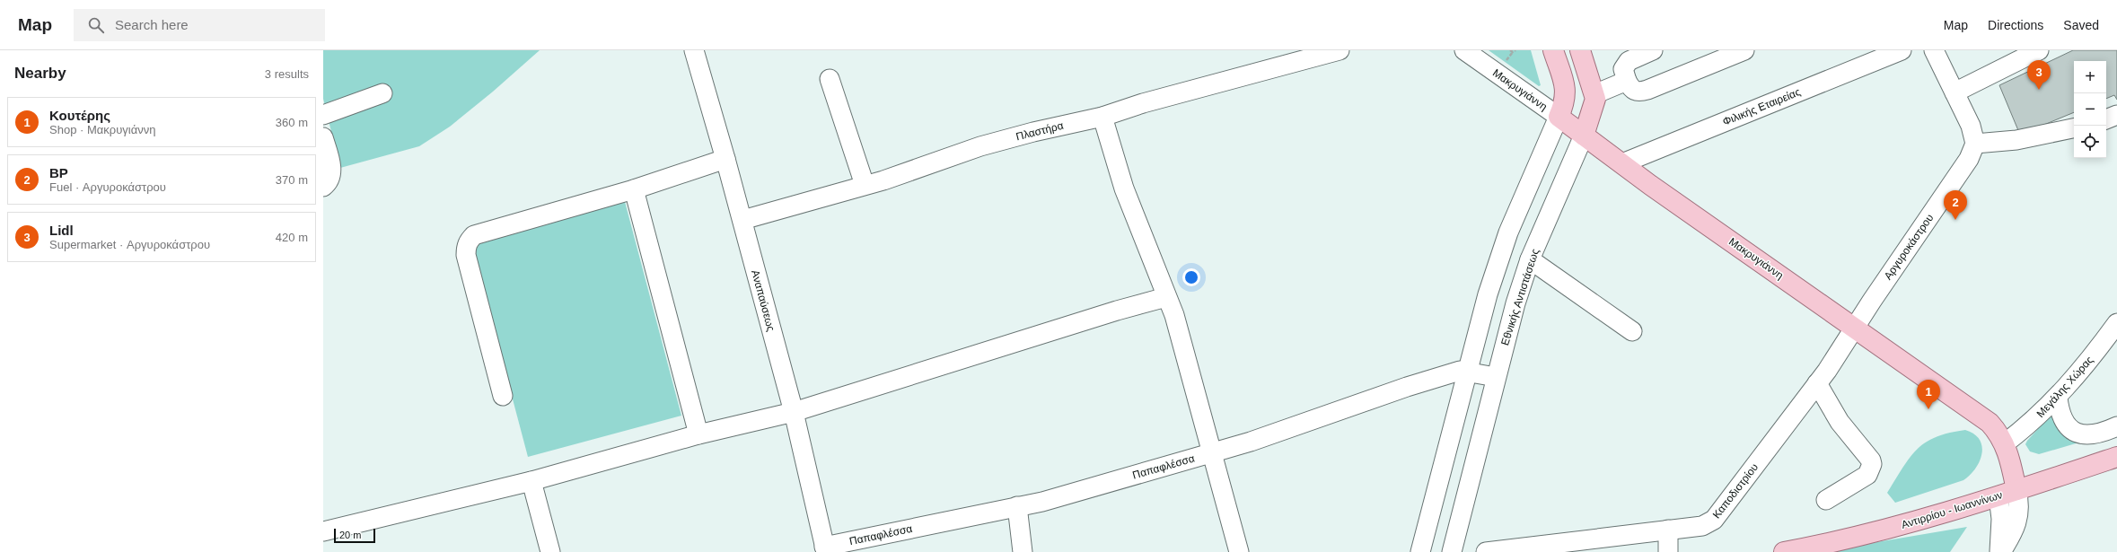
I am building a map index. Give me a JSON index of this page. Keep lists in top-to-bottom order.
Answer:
{
  "streets": {
    "main road": ["Μακρυγιάννη", "Εθνικής Αντιστάσεως", "Αντιρρίου - Ιωαννίνων"],
    "street": [
      "Φιλικής Εταιρείας",
      "Πλαστήρα",
      "Αργυροκάστρου",
      "Αναπαύσεως",
      "Μεγάλης Χώρας",
      "Παπαφλέσσα",
      "Καποδιστρίου"
    ]
  },
  "crossings": [
    ["Μακρυγιάννη", "Φιλικής Εταιρείας"],
    ["Μακρυγιάννη", "Αργυροκάστρου"],
    ["Μακρυγιάννη", "Εθνικής Αντιστάσεως"],
    ["Μακρυγιάννη", "Μεγάλης Χώρας"],
    ["Μακρυγιάννη", "Καποδιστρίου"],
    ["Μακρυγιάννη", "Αντιρρίου - Ιωαννίνων"],
    ["Πλαστήρα", "Αναπαύσεως"],
    ["Αργυροκάστρου", "Καποδιστρίου"],
    ["Εθνικής Αντιστάσεως", "Παπαφλέσσα"],
    ["Αναπαύσεως", "Παπαφλέσσα"]
  ],
  "scale_bar": "20 m",
  "page": {
    "header": "Map",
    "search": "Search here",
    "nav": ["Map", "Directions", "Saved"],
    "heading": ["Nearby", "3 results"],
    "pins": ["3", "2", "1"],
    "map_buttons": ["+", "−"],
    "list": [
      {
        "mark": "1",
        "name": "Κουτέρης",
        "note": "Shop · Μακρυγιάννη",
        "value": "360 m"
      },
      {
        "mark": "2",
        "name": "BP",
        "note": "Fuel · Αργυροκάστρου",
        "value": "370 m"
      },
      {
        "mark": "3",
        "name": "Lidl",
        "note": "Supermarket · Αργυροκάστρου",
        "value": "420 m"
      }
    ],
    "scale": "20 m"
  }
}
